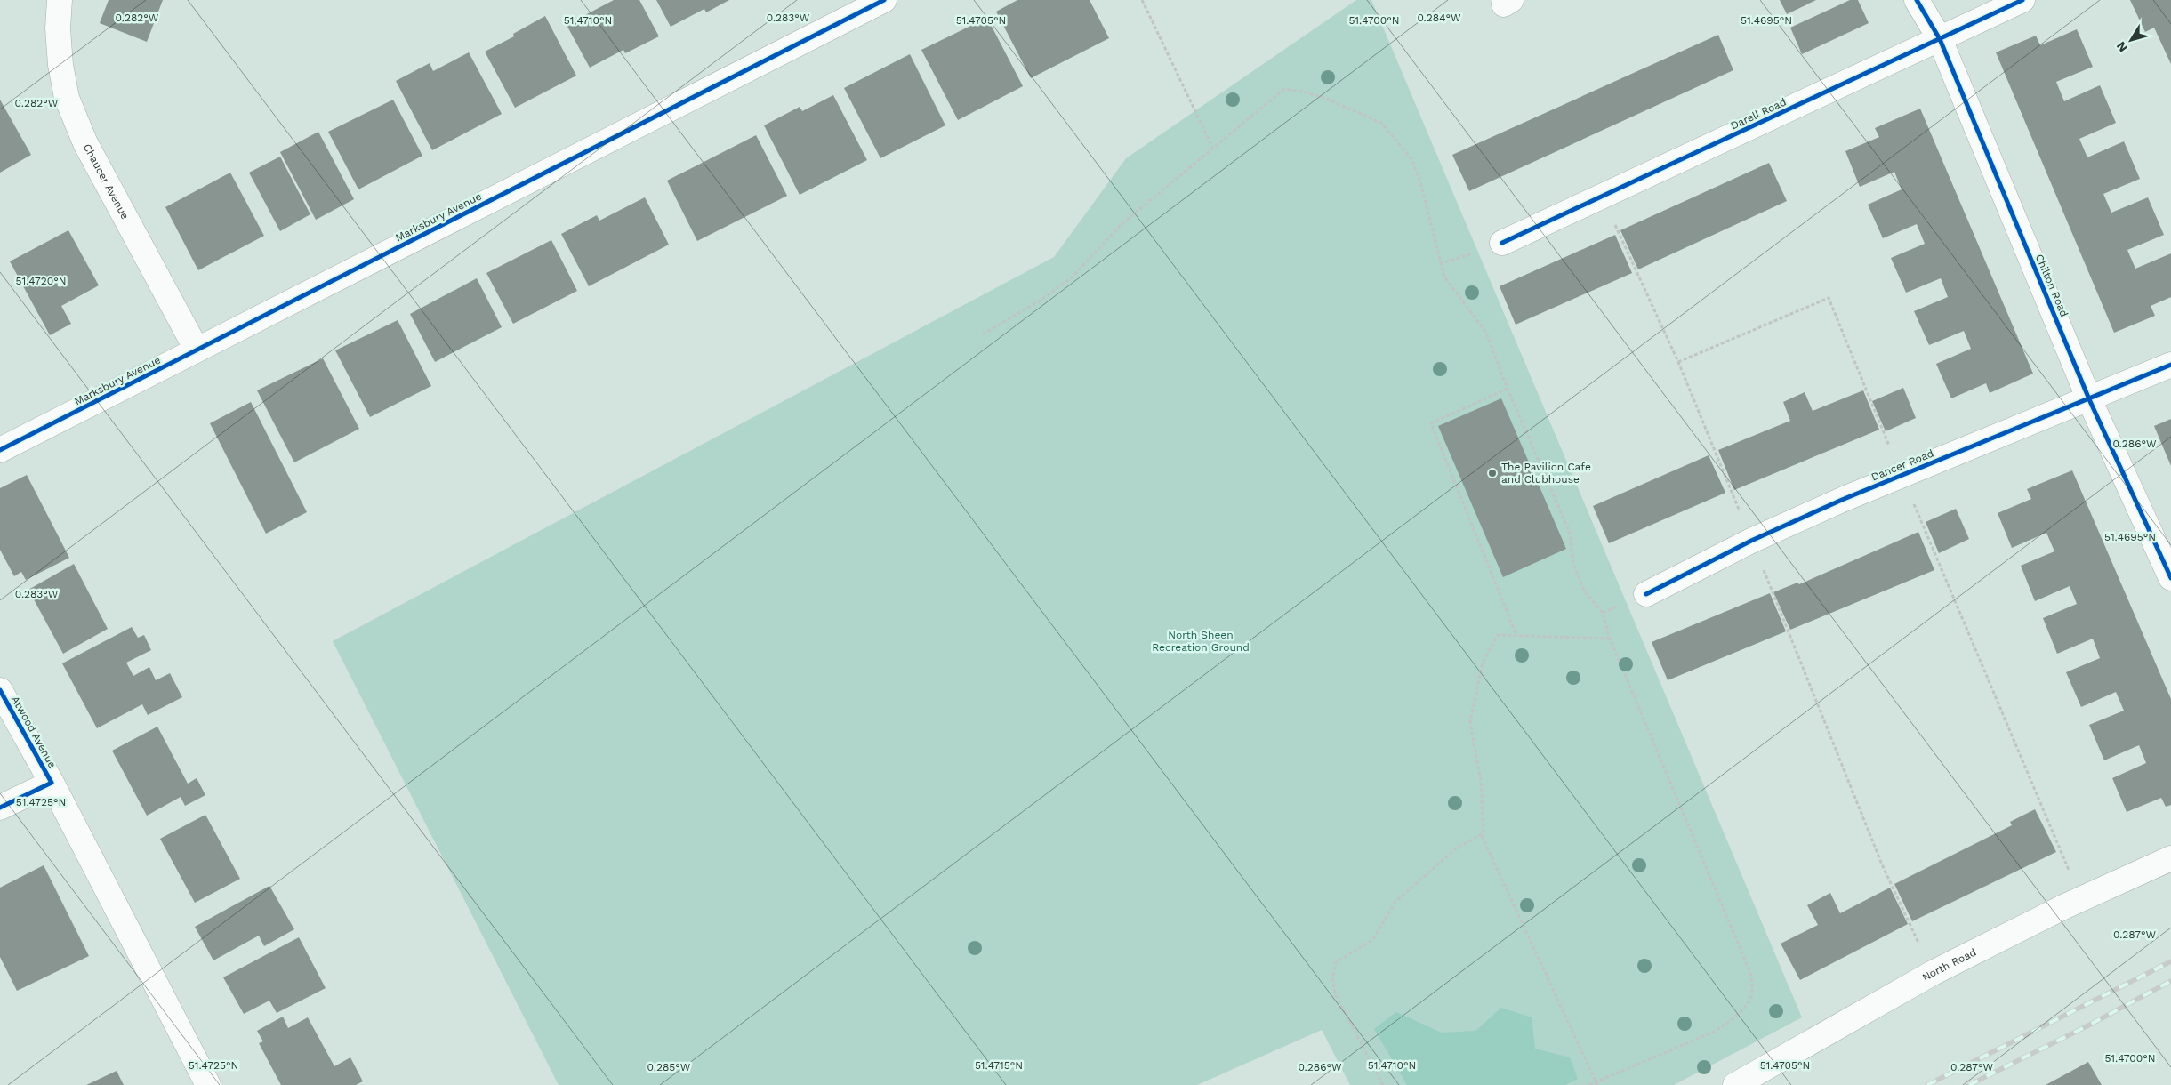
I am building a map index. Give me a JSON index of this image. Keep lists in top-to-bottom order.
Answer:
{
  "streets": {
    "street": [
      "Darell Road",
      "Chaucer Avenue",
      "Marksbury Avenue",
      "Chilton Road",
      "Dancer Road",
      "Atwood Avenue",
      "North Road"
    ]
  },
  "crossings": [
    ["Darell Road", "Chilton Road"],
    ["Chaucer Avenue", "Marksbury Avenue"],
    ["Chilton Road", "Dancer Road"]
  ],
  "parks": ["North Sheen Recreation Ground"],
  "places": ["The Pavilion Cafe and Clubhouse"],
  "north": "bottom left",
  "coordinates": [
    "0.283°W",
    "0.282°W",
    "0.284°W",
    "51.4710°N",
    "51.4705°N",
    "51.4700°N",
    "51.4695°N",
    "51.4720°N",
    "0.286°W",
    "51.4725°N",
    "0.287°W",
    "51.4715°N",
    "0.285°W"
  ]
}
